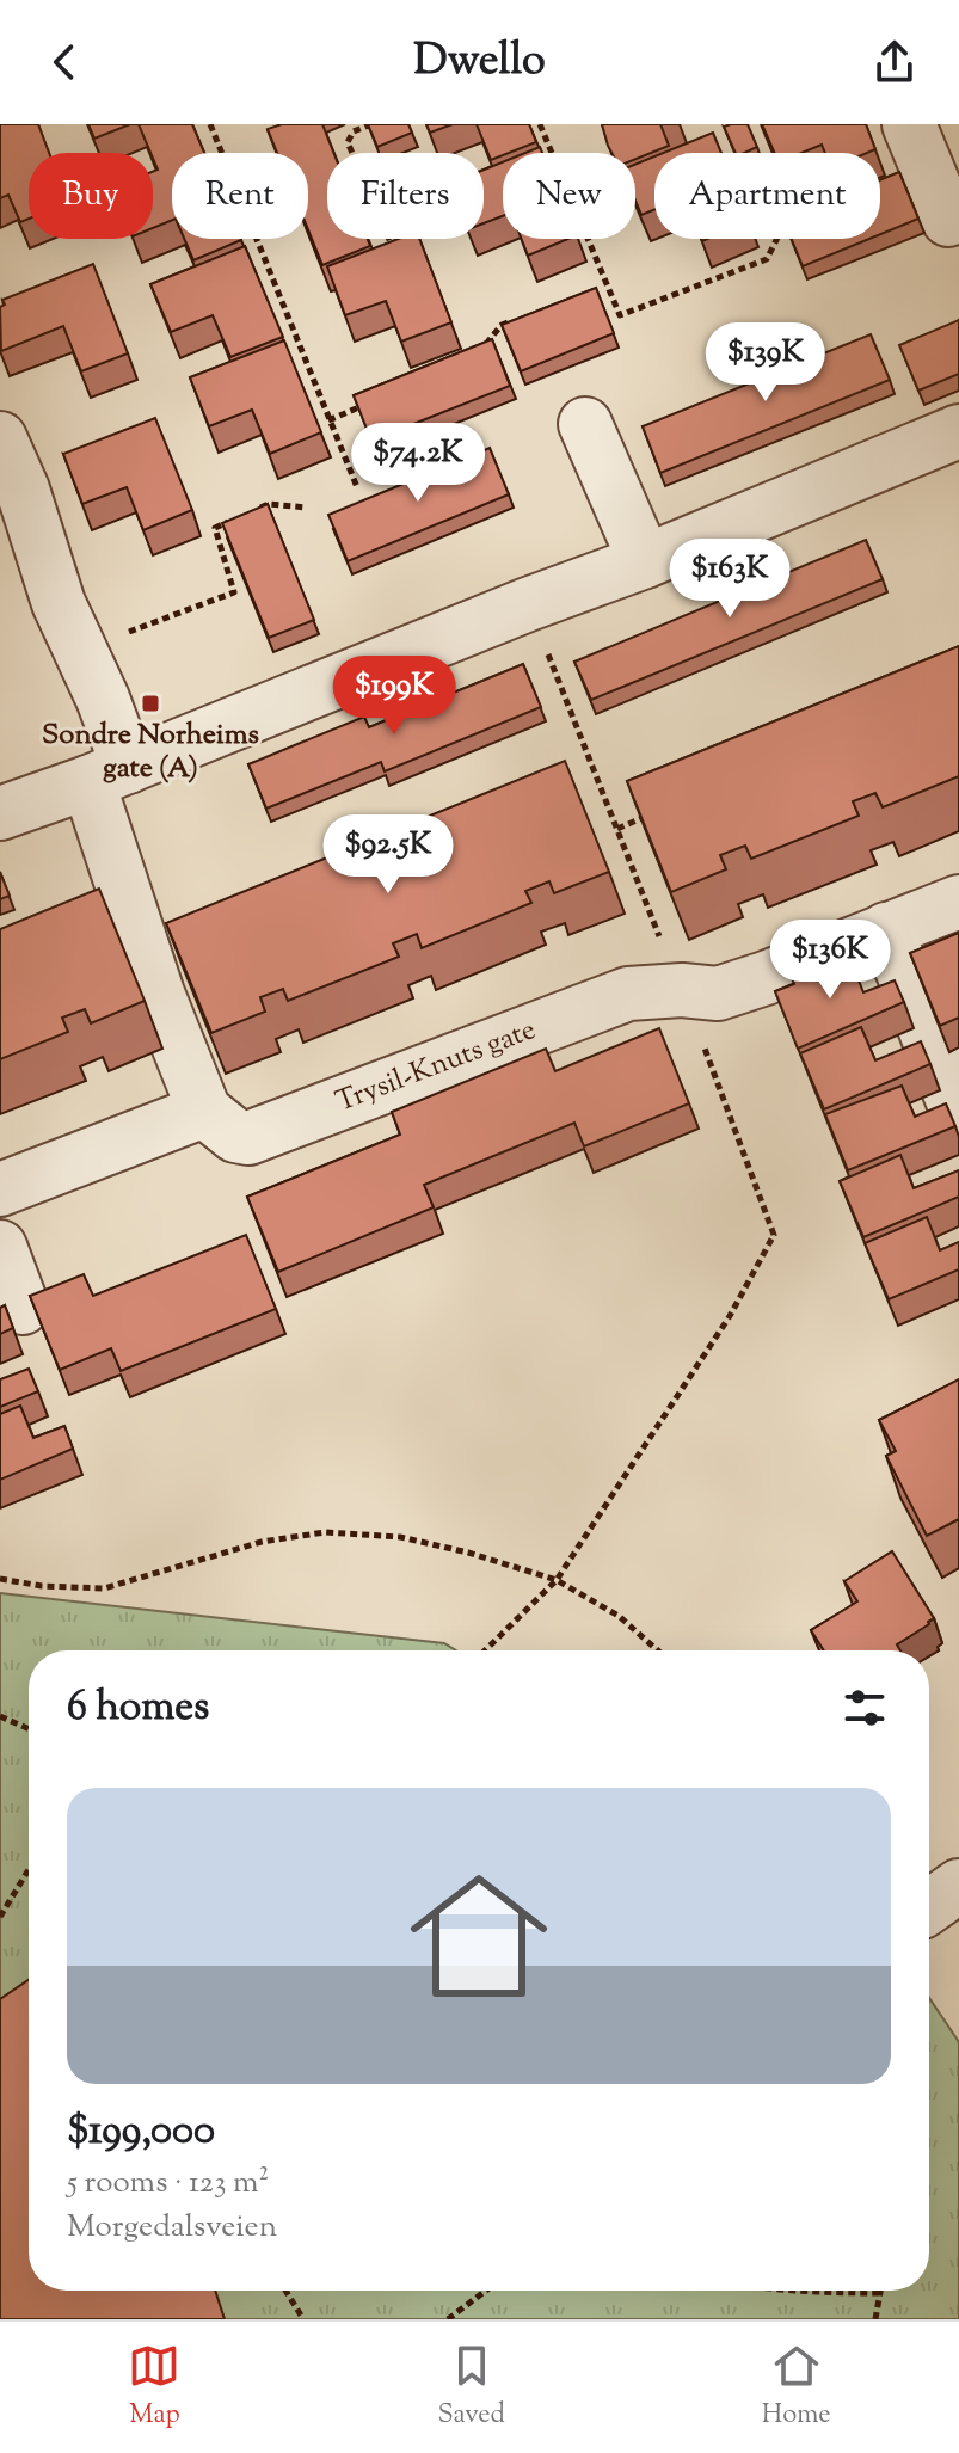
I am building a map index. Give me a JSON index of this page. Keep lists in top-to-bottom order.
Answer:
{
  "streets": {
    "street": ["Trysil-Knuts gate"]
  },
  "places": {
    "transit": ["Sondre Norheims gate (A)"]
  },
  "page": {
    "header": "Dwello",
    "chip": [
      "Buy",
      "Rent",
      "Filters",
      "New",
      "Apartment"
    ],
    "price": [
      "$139K",
      "$74.2K",
      "$163K",
      "$199K",
      "$92.5K",
      "$136K"
    ],
    "heading": "6 homes",
    "list": [
      {
        "name": "$199,000",
        "note": "5 rooms · 123 m² · Morgedalsveien"
      }
    ],
    "tabs": ["Map", "Saved", "Home"]
  }
}
